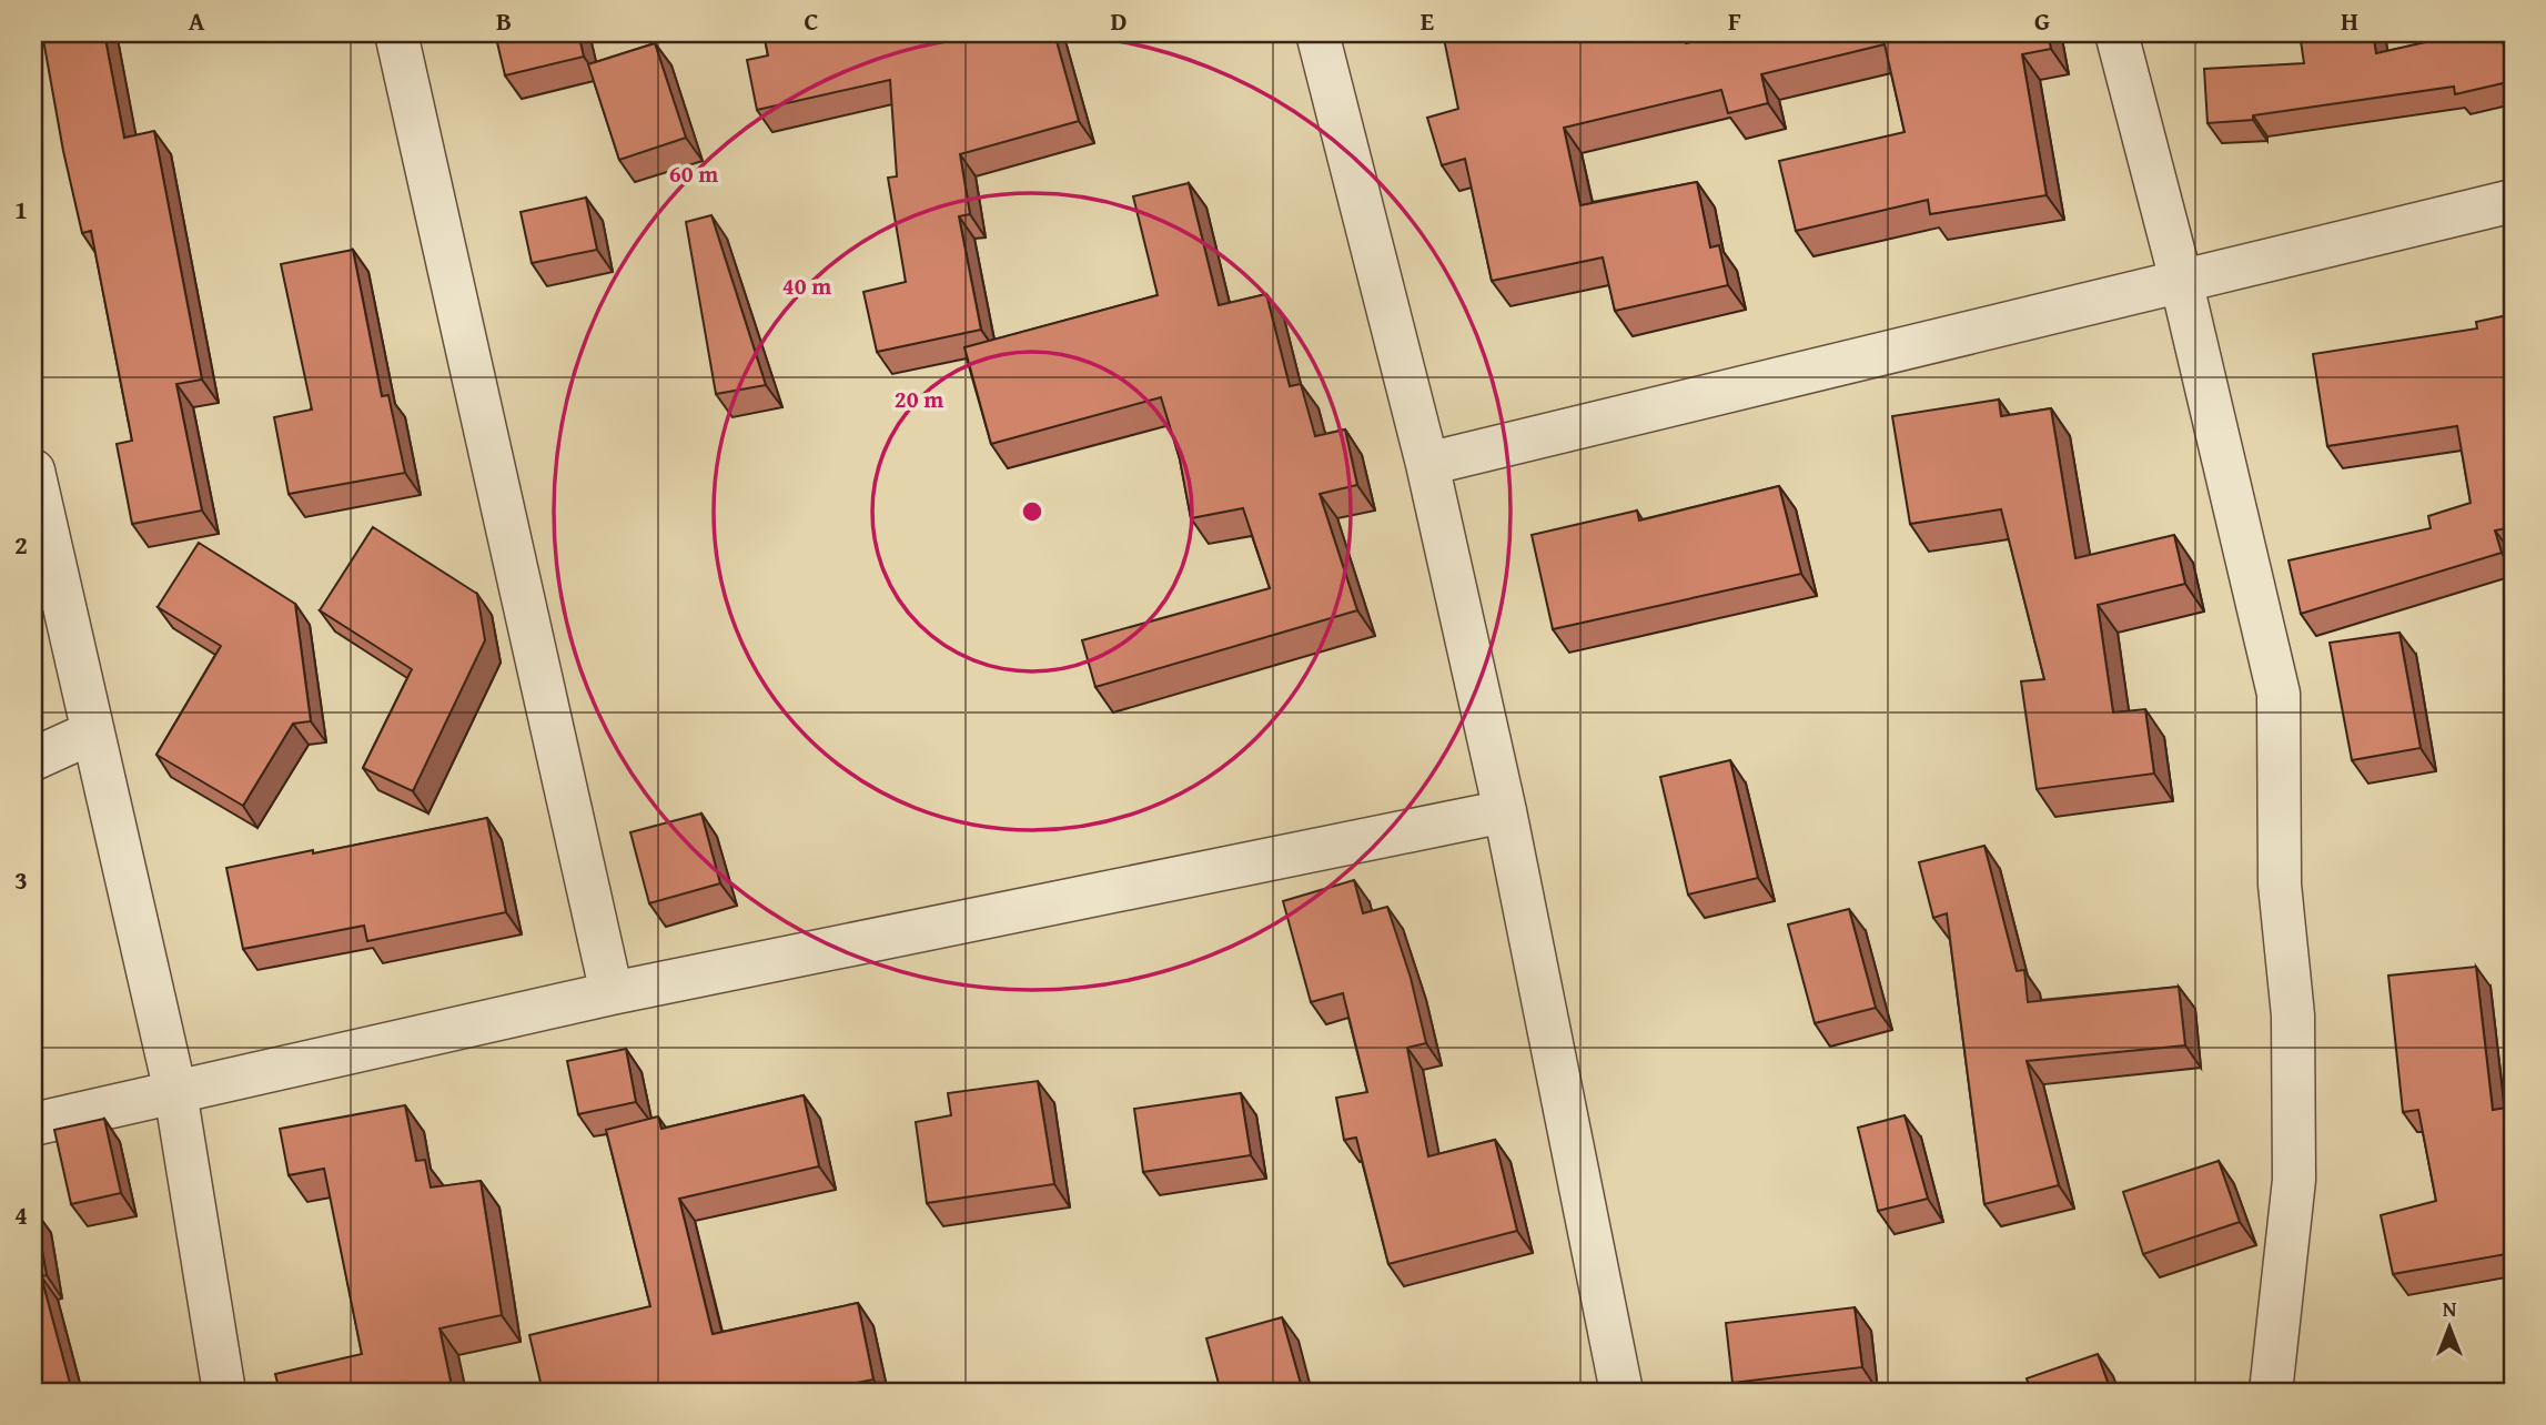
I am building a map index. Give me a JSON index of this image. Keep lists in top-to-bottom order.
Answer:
{
  "north": "top",
  "grid": {
    "columns": [
      "A",
      "B",
      "C",
      "D",
      "E",
      "F",
      "G",
      "H"
    ],
    "rows": [
      "1",
      "2",
      "3",
      "4"
    ]
  },
  "rings": ["60 m", "40 m", "20 m"]
}
